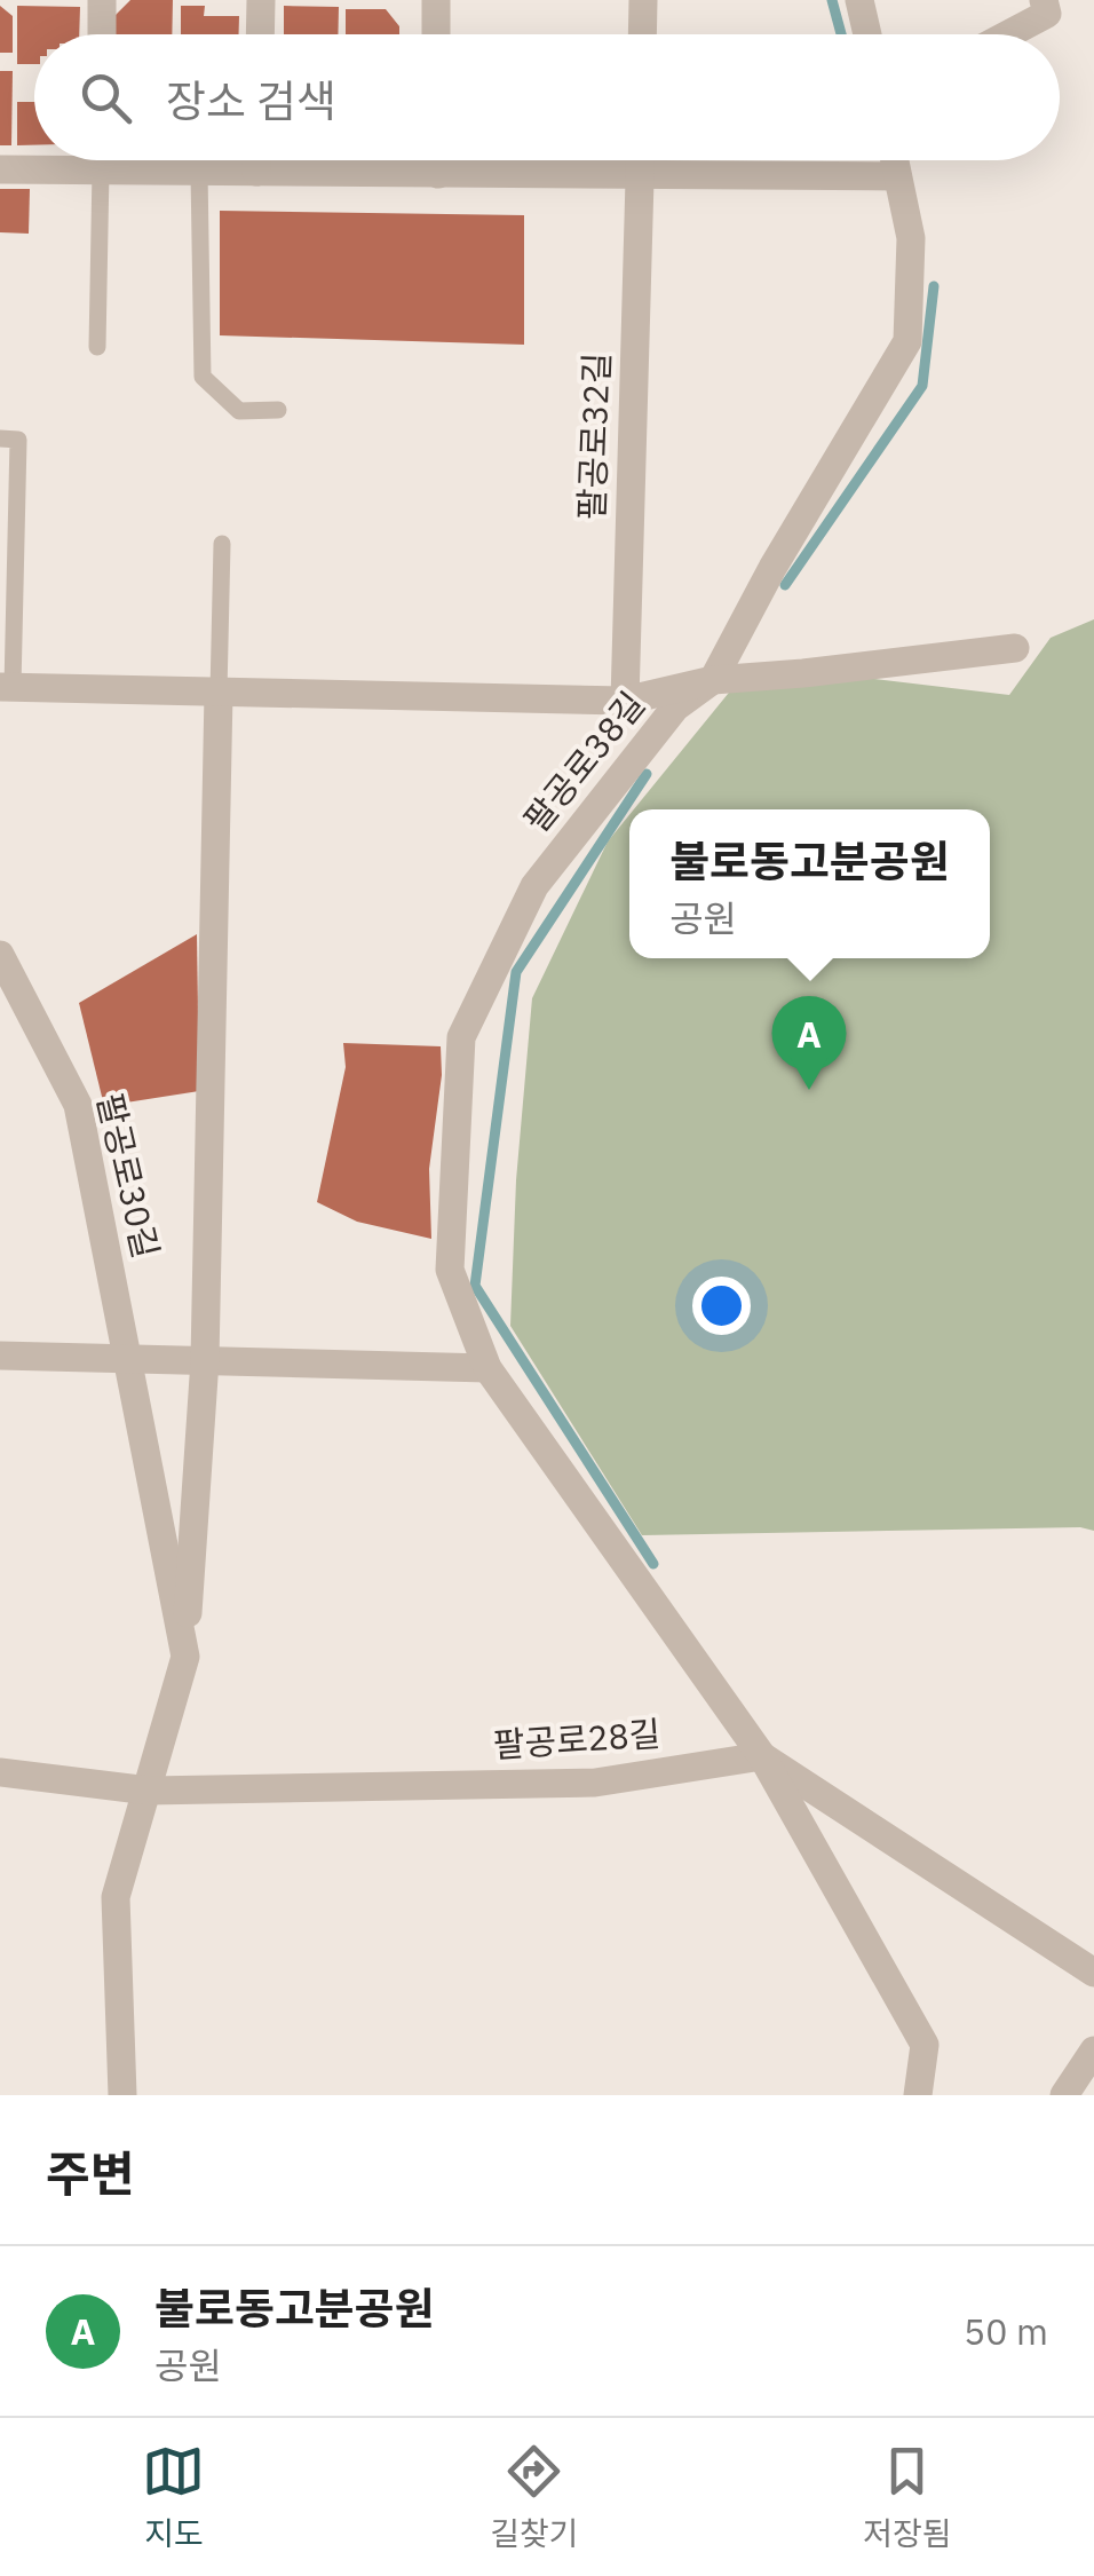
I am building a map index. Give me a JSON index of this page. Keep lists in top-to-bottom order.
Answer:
{
  "streets": {
    "street": [
      "팔공로32길",
      "팔공로38길",
      "팔공로30길",
      "팔공로28길"
    ]
  },
  "crossings": [
    ["팔공로38길", "팔공로28길"],
    ["팔공로30길", "팔공로28길"]
  ],
  "page": {
    "search": "장소 검색",
    "popup": ["불로동고분공원", "공원"],
    "pins": "A",
    "heading": "주변",
    "list": [
      {
        "mark": "A",
        "name": "불로동고분공원",
        "note": "공원",
        "value": "50 m"
      }
    ],
    "nav": ["지도", "길찾기", "저장됨"]
  }
}
